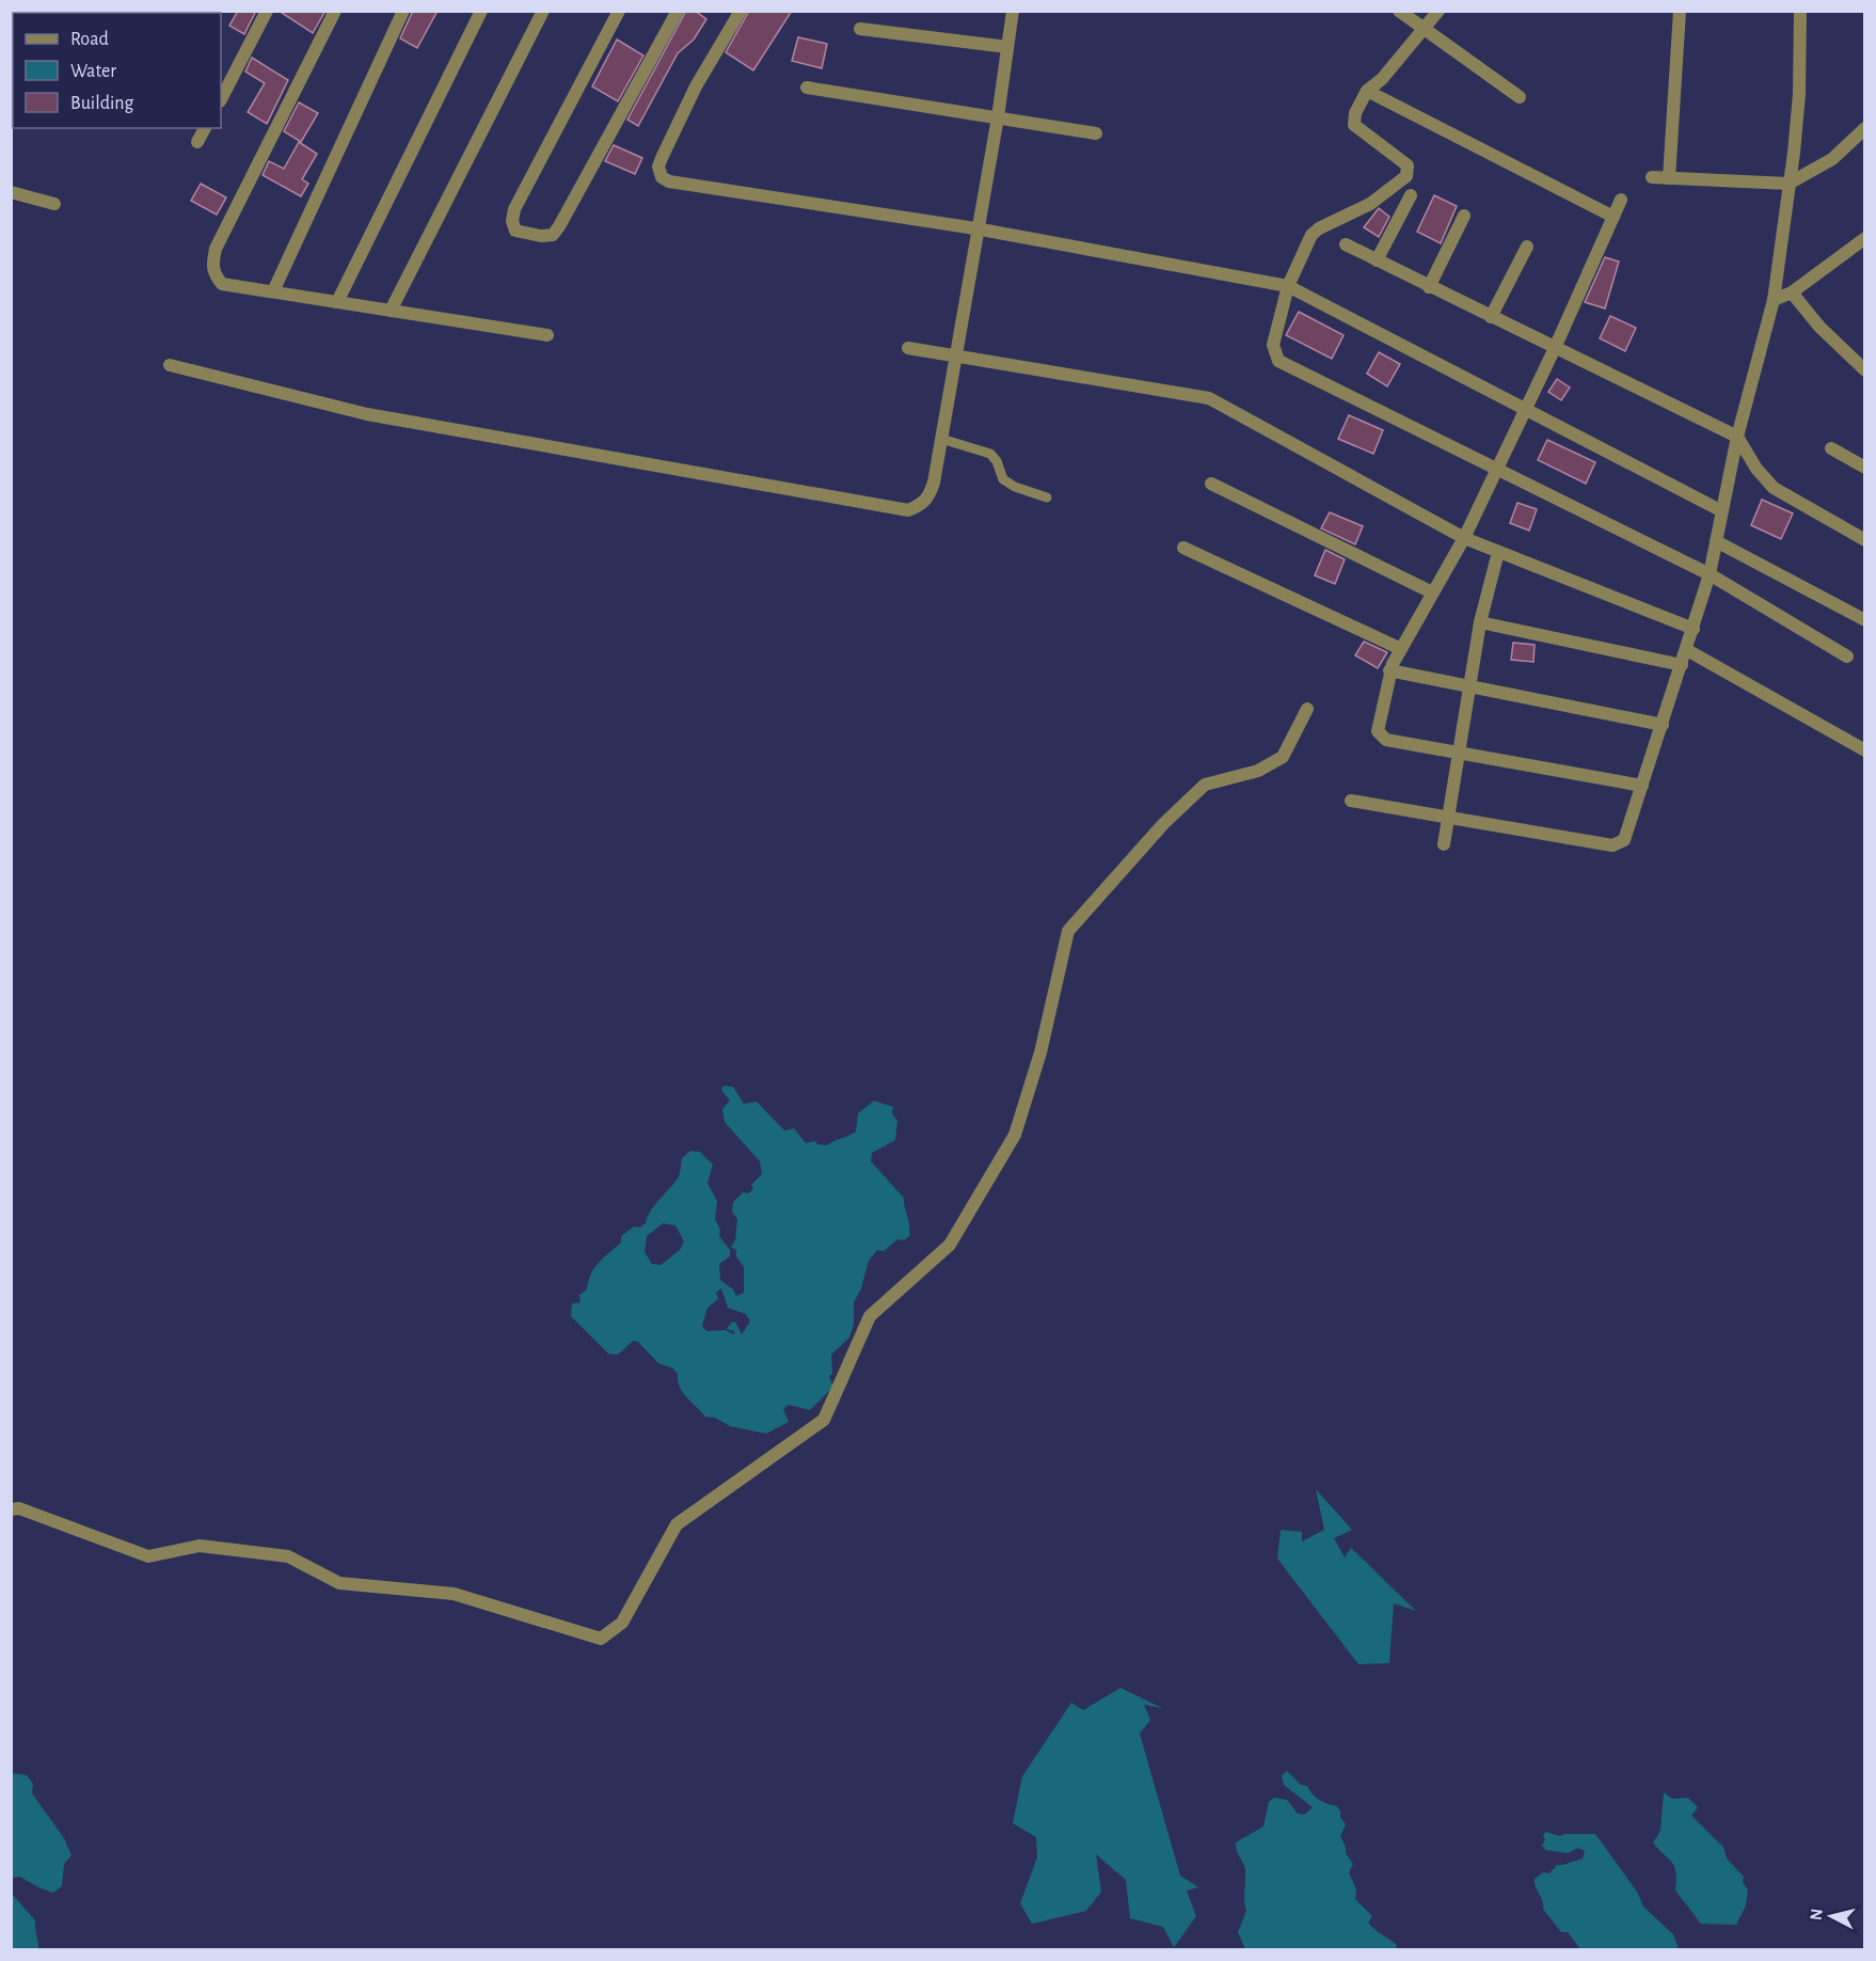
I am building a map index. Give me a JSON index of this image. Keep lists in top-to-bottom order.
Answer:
{
  "legend": ["Road", "Water", "Building"],
  "north": "left"
}
